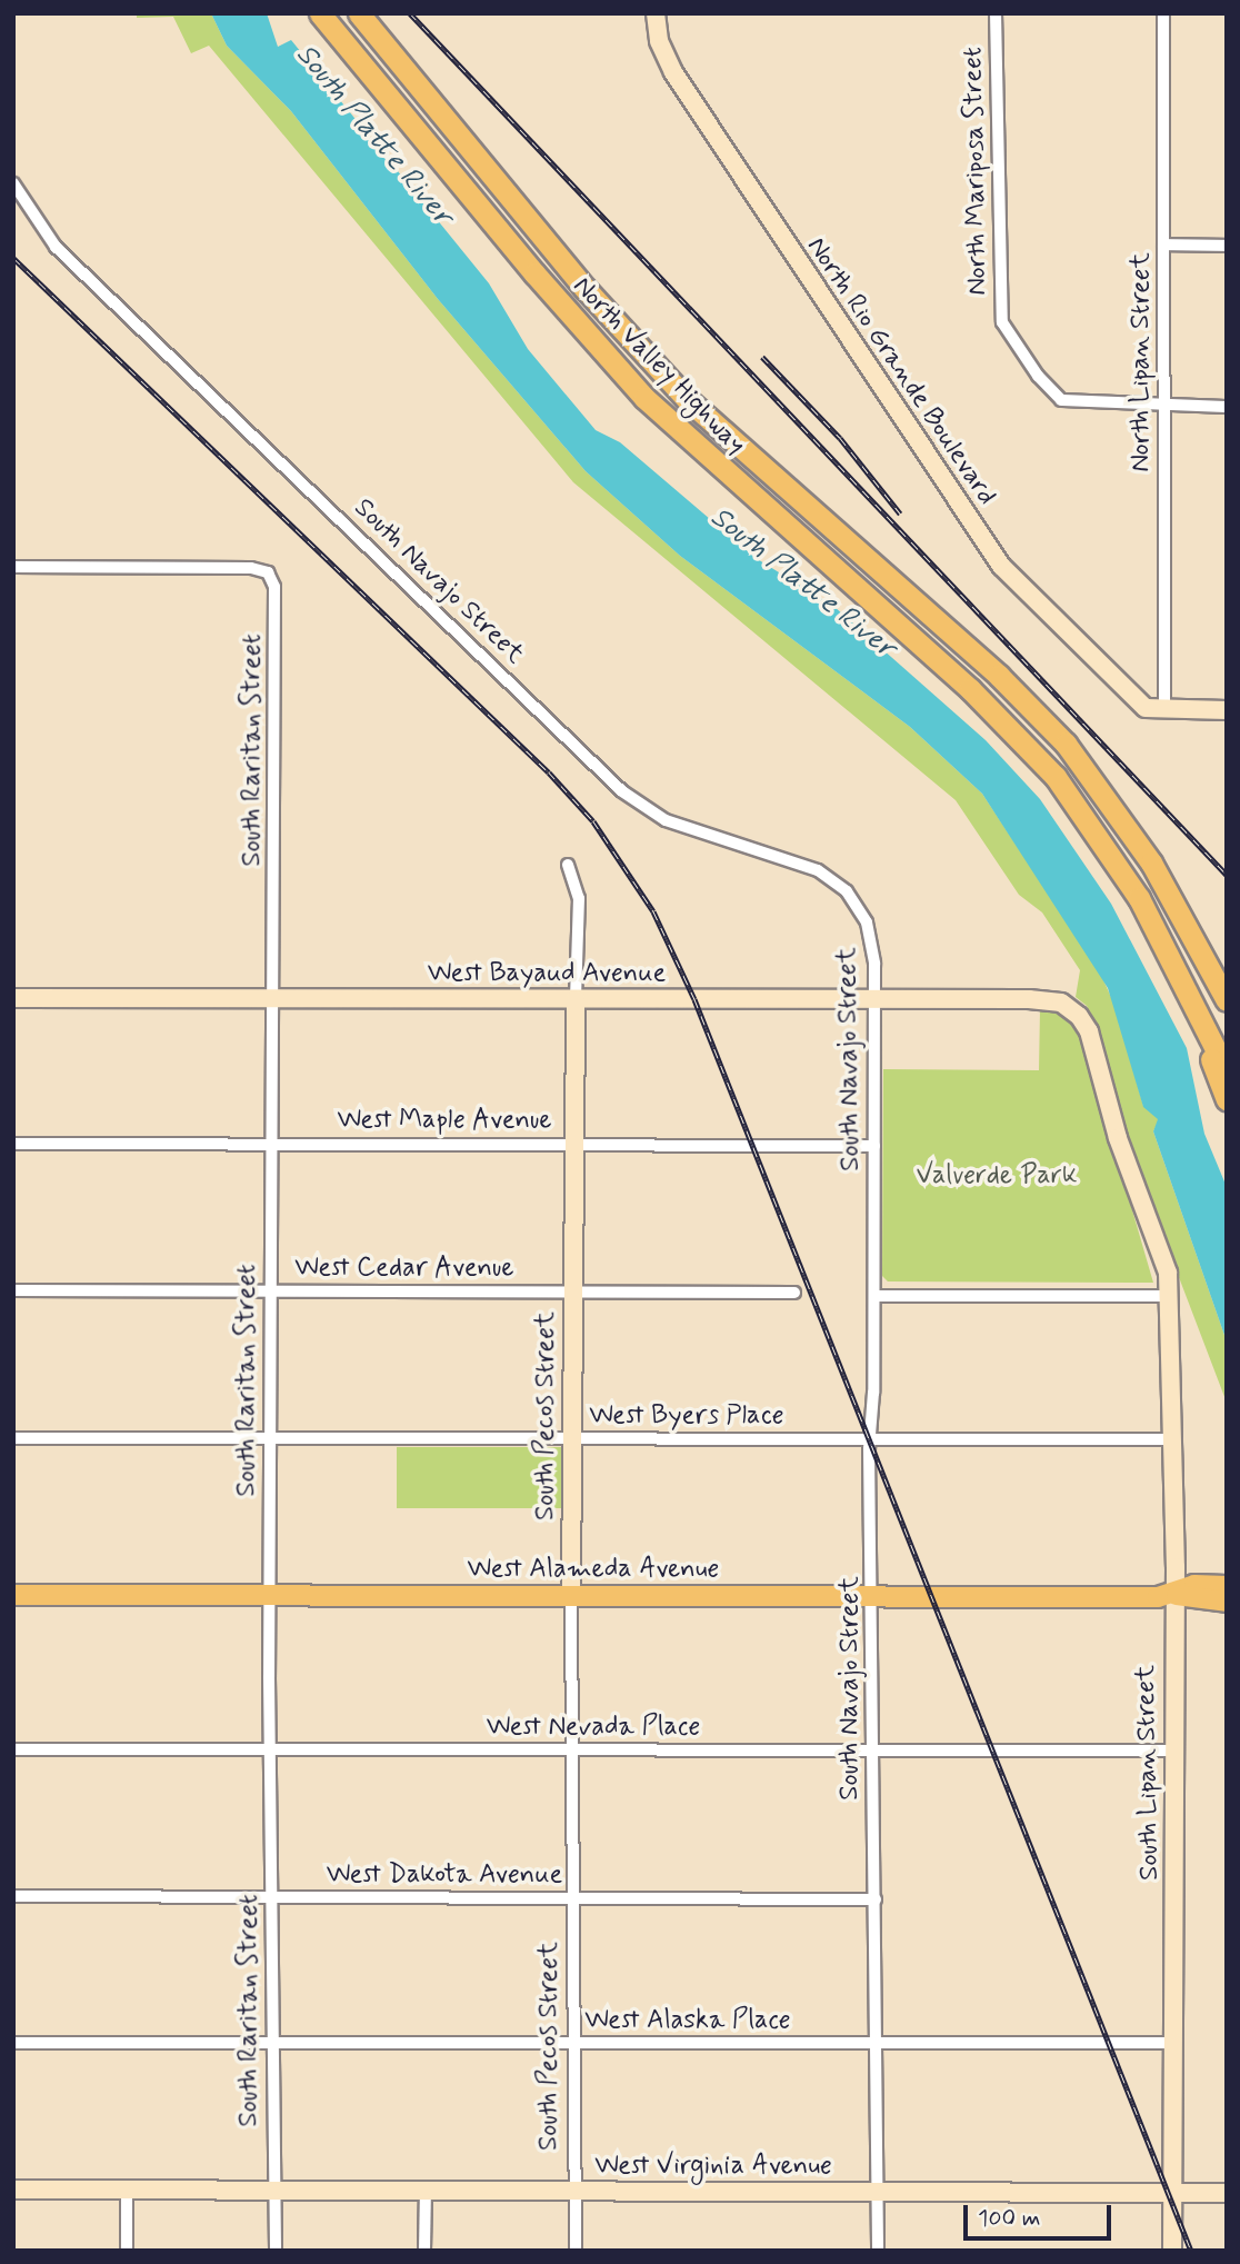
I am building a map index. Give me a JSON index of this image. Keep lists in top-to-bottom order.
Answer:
{
  "streets": {
    "highway": ["North Valley Highway"],
    "main road": ["West Alameda Avenue"],
    "street": [
      "North Mariposa Street",
      "North Lipan Street",
      "North Rio Grande Boulevard",
      "South Navajo Street",
      "South Raritan Street",
      "West Bayaud Avenue",
      "West Maple Avenue",
      "West Cedar Avenue",
      "South Pecos Street",
      "West Byers Place",
      "West Nevada Place",
      "South Lipan Street",
      "West Dakota Avenue",
      "West Alaska Place",
      "West Virginia Avenue"
    ]
  },
  "crossings": [
    ["North Mariposa Street", "North Lipan Street"],
    ["North Lipan Street", "North Rio Grande Boulevard"],
    ["South Navajo Street", "West Bayaud Avenue"],
    ["South Navajo Street", "West Maple Avenue"],
    ["South Navajo Street", "West Byers Place"],
    ["South Navajo Street", "West Alameda Avenue"],
    ["South Navajo Street", "West Nevada Place"],
    ["South Navajo Street", "West Dakota Avenue"],
    ["South Navajo Street", "West Alaska Place"],
    ["South Navajo Street", "West Virginia Avenue"],
    ["South Raritan Street", "West Bayaud Avenue"],
    ["South Raritan Street", "West Maple Avenue"],
    ["South Raritan Street", "West Cedar Avenue"],
    ["South Raritan Street", "West Byers Place"],
    ["South Raritan Street", "West Alameda Avenue"],
    ["South Raritan Street", "West Nevada Place"],
    ["South Raritan Street", "West Dakota Avenue"],
    ["South Raritan Street", "West Alaska Place"],
    ["South Raritan Street", "West Virginia Avenue"],
    ["West Bayaud Avenue", "South Pecos Street"],
    ["West Bayaud Avenue", "South Lipan Street"],
    ["West Maple Avenue", "South Pecos Street"],
    ["West Cedar Avenue", "South Pecos Street"],
    ["South Pecos Street", "West Byers Place"],
    ["South Pecos Street", "West Alameda Avenue"],
    ["South Pecos Street", "West Nevada Place"],
    ["South Pecos Street", "West Dakota Avenue"],
    ["South Pecos Street", "West Alaska Place"],
    ["South Pecos Street", "West Virginia Avenue"],
    ["West Byers Place", "South Lipan Street"],
    ["West Alameda Avenue", "South Lipan Street"],
    ["West Nevada Place", "South Lipan Street"],
    ["South Lipan Street", "West Alaska Place"],
    ["South Lipan Street", "West Virginia Avenue"]
  ],
  "water": ["South Platte River"],
  "parks": ["Valverde Park"],
  "scale_bar": "100 m"
}
